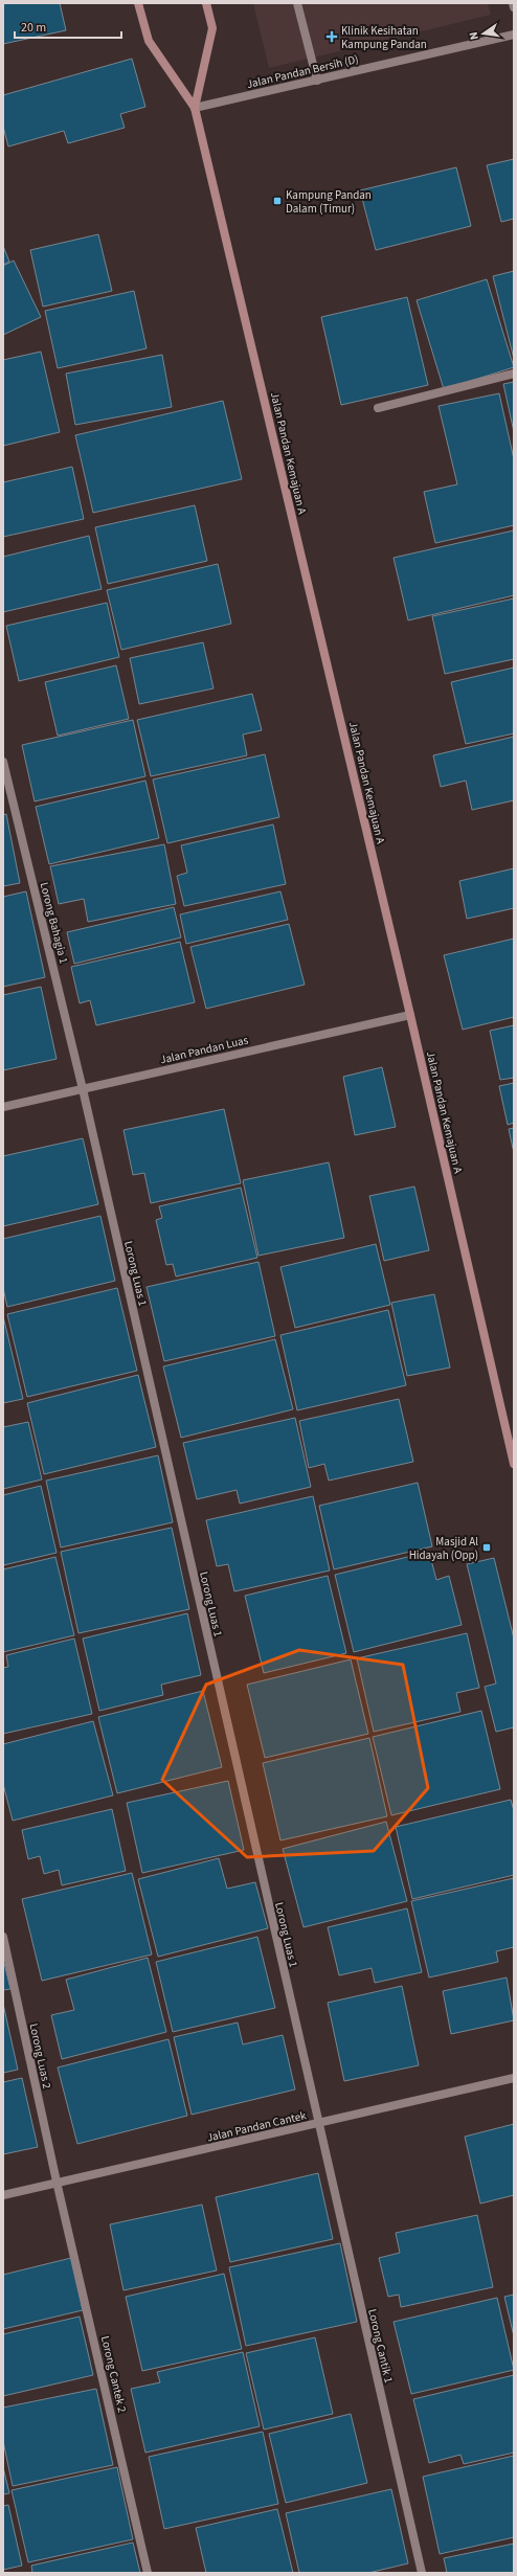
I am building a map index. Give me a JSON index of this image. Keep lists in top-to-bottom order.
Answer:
{
  "streets": {
    "street": [
      "Jalan Pandan Bersih (D)",
      "Jalan Pandan Kemajuan A",
      "Lorong Bahagia 1",
      "Jalan Pandan Luas",
      "Lorong Luas 1",
      "Lorong Luas 2",
      "Jalan Pandan Cantek",
      "Lorong Cantik 1",
      "Lorong Cantek 2"
    ]
  },
  "crossings": [
    ["Jalan Pandan Bersih (D)", "Jalan Pandan Kemajuan A"],
    ["Jalan Pandan Kemajuan A", "Jalan Pandan Luas"],
    ["Lorong Bahagia 1", "Jalan Pandan Luas"],
    ["Lorong Bahagia 1", "Lorong Luas 1"],
    ["Jalan Pandan Luas", "Lorong Luas 1"],
    ["Lorong Luas 1", "Jalan Pandan Cantek"],
    ["Lorong Luas 1", "Lorong Cantik 1"],
    ["Lorong Luas 2", "Jalan Pandan Cantek"],
    ["Lorong Luas 2", "Lorong Cantek 2"],
    ["Jalan Pandan Cantek", "Lorong Cantik 1"],
    ["Jalan Pandan Cantek", "Lorong Cantek 2"]
  ],
  "places": {
    "health": ["Klinik Kesihatan Kampung Pandan"],
    "transit": ["Kampung Pandan Dalam (Timur)", "Masjid Al Hidayah (Opp)"]
  },
  "scale_bar": "20 m",
  "north": "left"
}
